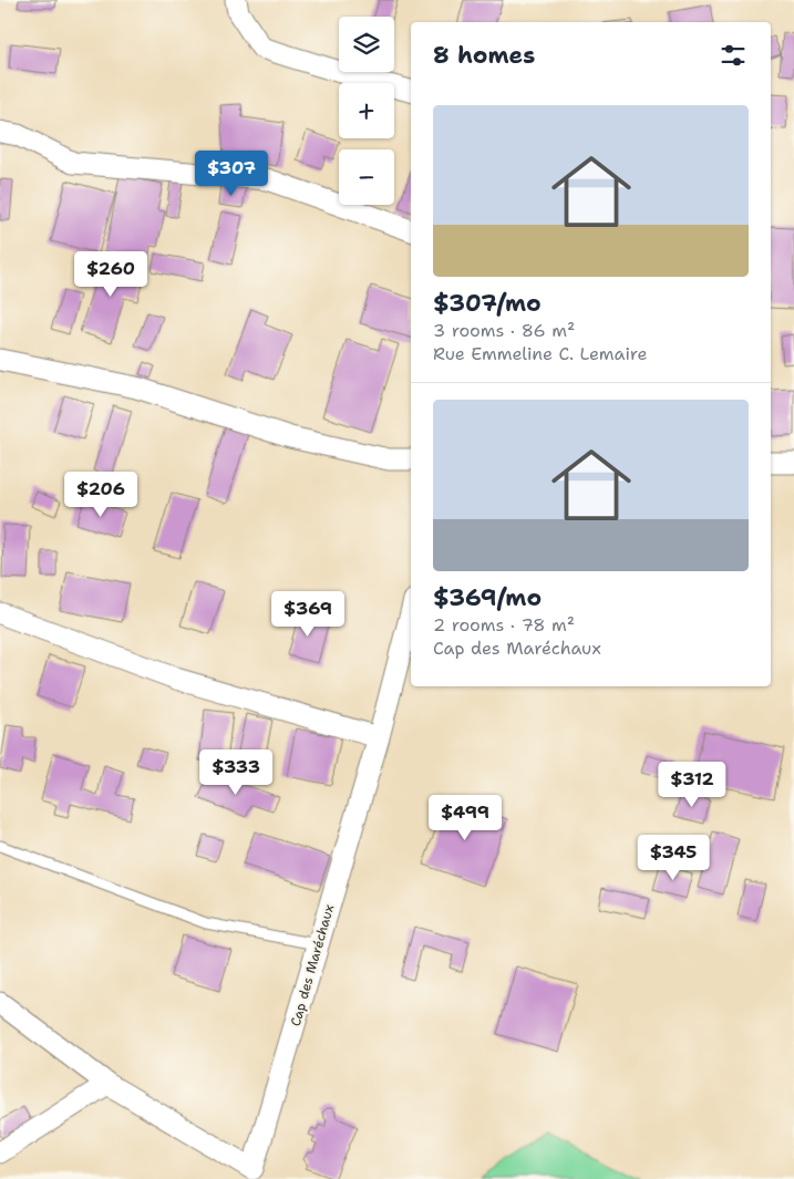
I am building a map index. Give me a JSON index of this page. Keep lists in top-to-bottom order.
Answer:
{
  "streets": {
    "street": ["Cap des Maréchaux"]
  },
  "page": {
    "map_buttons": ["+", "−"],
    "heading": "8 homes",
    "list": [
      {
        "name": "$307/mo",
        "note": "3 rooms · 86 m² · Rue Emmeline C. Lemaire"
      },
      {
        "name": "$369/mo",
        "note": "2 rooms · 78 m² · Cap des Maréchaux"
      }
    ],
    "price": [
      "$307",
      "$260",
      "$206",
      "$369",
      "$333",
      "$312",
      "$499",
      "$345"
    ]
  }
}
